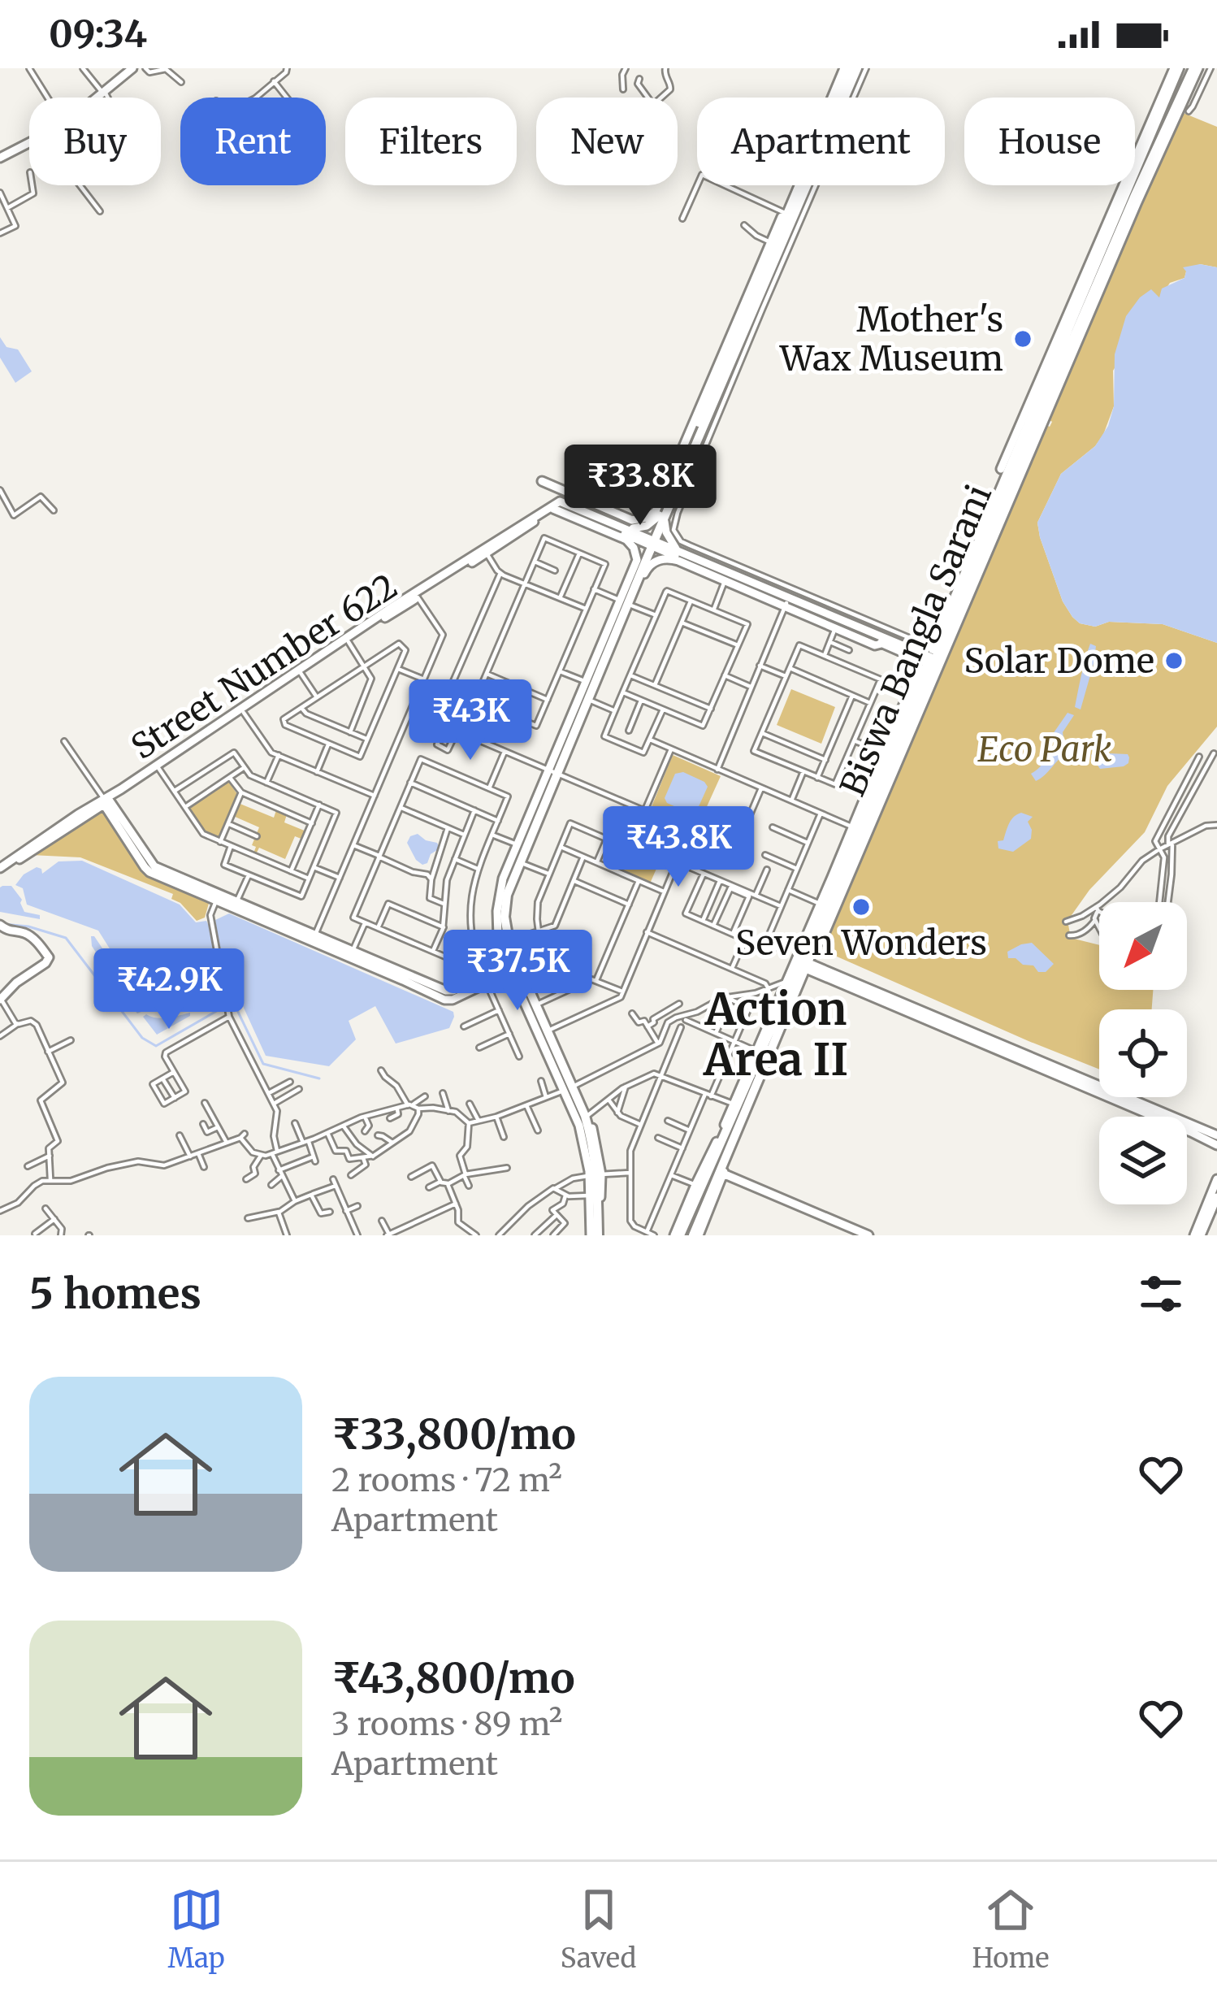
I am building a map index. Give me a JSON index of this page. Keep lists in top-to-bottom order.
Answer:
{
  "streets": {
    "main road": ["Biswa Bangla Sarani"],
    "street": ["Street Number 622"]
  },
  "districts": ["Action Area II"],
  "parks": ["Eco Park"],
  "places": ["Mother's Wax Museum", "Solar Dome", "Seven Wonders"],
  "north": "bottom left",
  "page": {
    "status": "09:34",
    "chip": [
      "Buy",
      "Rent",
      "Filters",
      "New",
      "Apartment",
      "House"
    ],
    "price": [
      "₹33.8K",
      "₹43K",
      "₹43.8K",
      "₹37.5K",
      "₹42.9K"
    ],
    "heading": "5 homes",
    "list": [
      {
        "name": "₹33,800/mo",
        "note": "2 rooms · 72 m² · Apartment"
      },
      {
        "name": "₹43,800/mo",
        "note": "3 rooms · 89 m² · Apartment"
      }
    ],
    "tabs": ["Map", "Saved", "Home"]
  }
}
